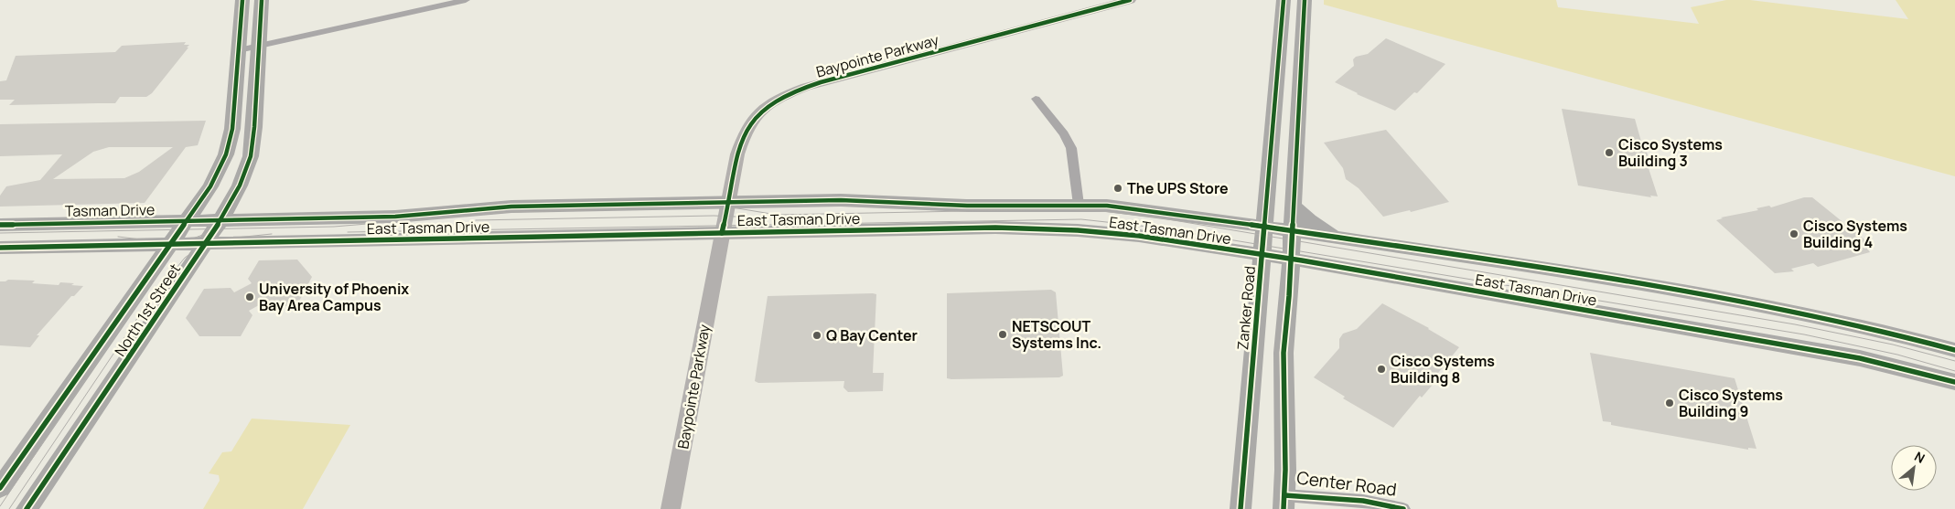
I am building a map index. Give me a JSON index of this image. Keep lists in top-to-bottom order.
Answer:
{
  "streets": {
    "main road": [
      "Baypointe Parkway",
      "Tasman Drive",
      "East Tasman Drive",
      "Zanker Road",
      "North 1st Street"
    ],
    "street": ["Center Road"]
  },
  "crossings": [
    ["Baypointe Parkway", "East Tasman Drive"],
    ["Tasman Drive", "East Tasman Drive"],
    ["Tasman Drive", "North 1st Street"],
    ["East Tasman Drive", "Zanker Road"],
    ["East Tasman Drive", "North 1st Street"]
  ],
  "places": [
    "Cisco Systems Building 3",
    "The UPS Store",
    "Cisco Systems Building 4",
    "University of Phoenix Bay Area Campus",
    "NETSCOUT Systems Inc.",
    "Q Bay Center",
    "Cisco Systems Building 8",
    "Cisco Systems Building 9"
  ],
  "north": "top right"
}
